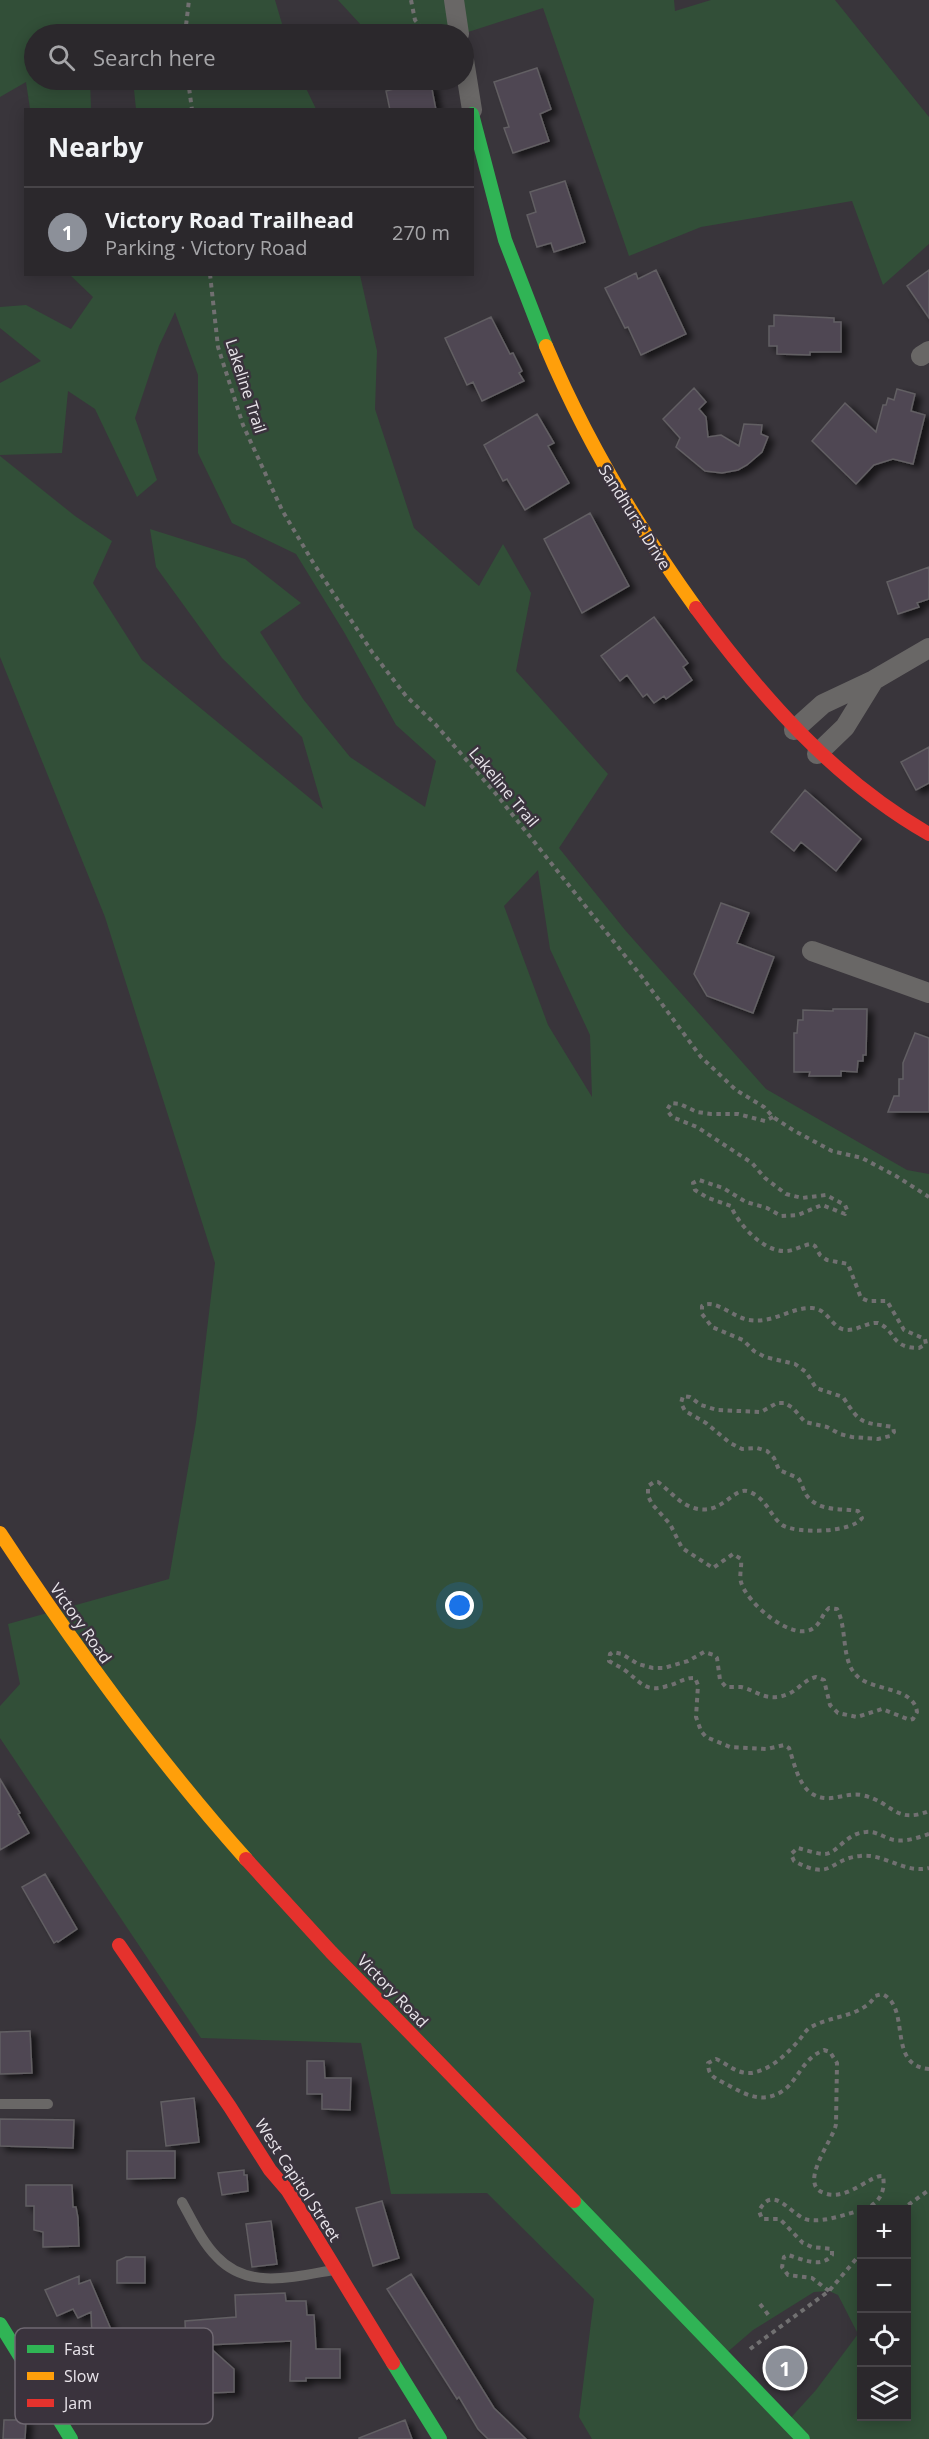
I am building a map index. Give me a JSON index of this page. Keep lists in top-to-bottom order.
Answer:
{
  "streets": {
    "street": ["Sandhurst Drive", "Victory Road", "West Capitol Street"],
    "path": ["Lakeline Trail"]
  },
  "legend": ["Fast", "Slow", "Jam"],
  "page": {
    "search": "Search here",
    "heading": "Nearby",
    "list": [
      {
        "mark": "1",
        "name": "Victory Road Trailhead",
        "note": "Parking · Victory Road",
        "value": "270 m"
      }
    ],
    "map_buttons": ["+", "−"],
    "pins": "1"
  }
}
